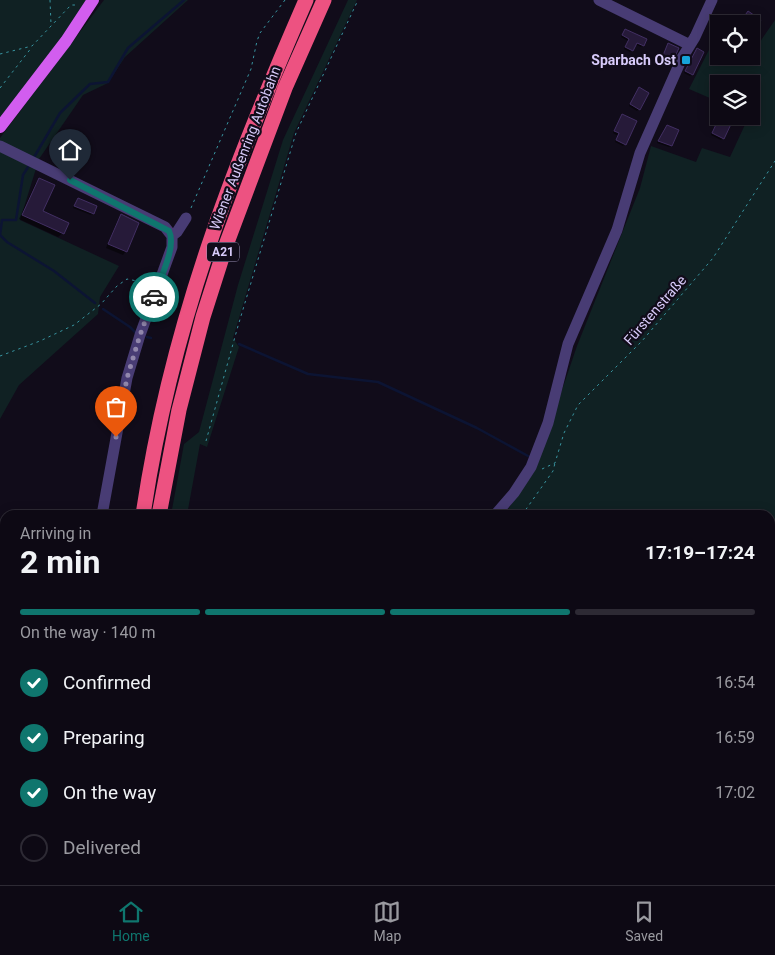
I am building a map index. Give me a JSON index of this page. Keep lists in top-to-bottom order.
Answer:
{
  "streets": {
    "highway": ["Wiener Außenring Autobahn", "A21"],
    "path": ["Fürstenstraße"]
  },
  "places": {
    "transit": ["Sparbach Ost"]
  },
  "page": {
    "heading": ["2 min", "Arriving in", "17:19–17:24"],
    "bar": "On the way · 140 m",
    "list": [
      ["Confirmed", "16:54"],
      ["Preparing", "16:59"],
      ["On the way", "17:02"],
      "Delivered"
    ],
    "tabs": ["Home", "Map", "Saved"]
  }
}
